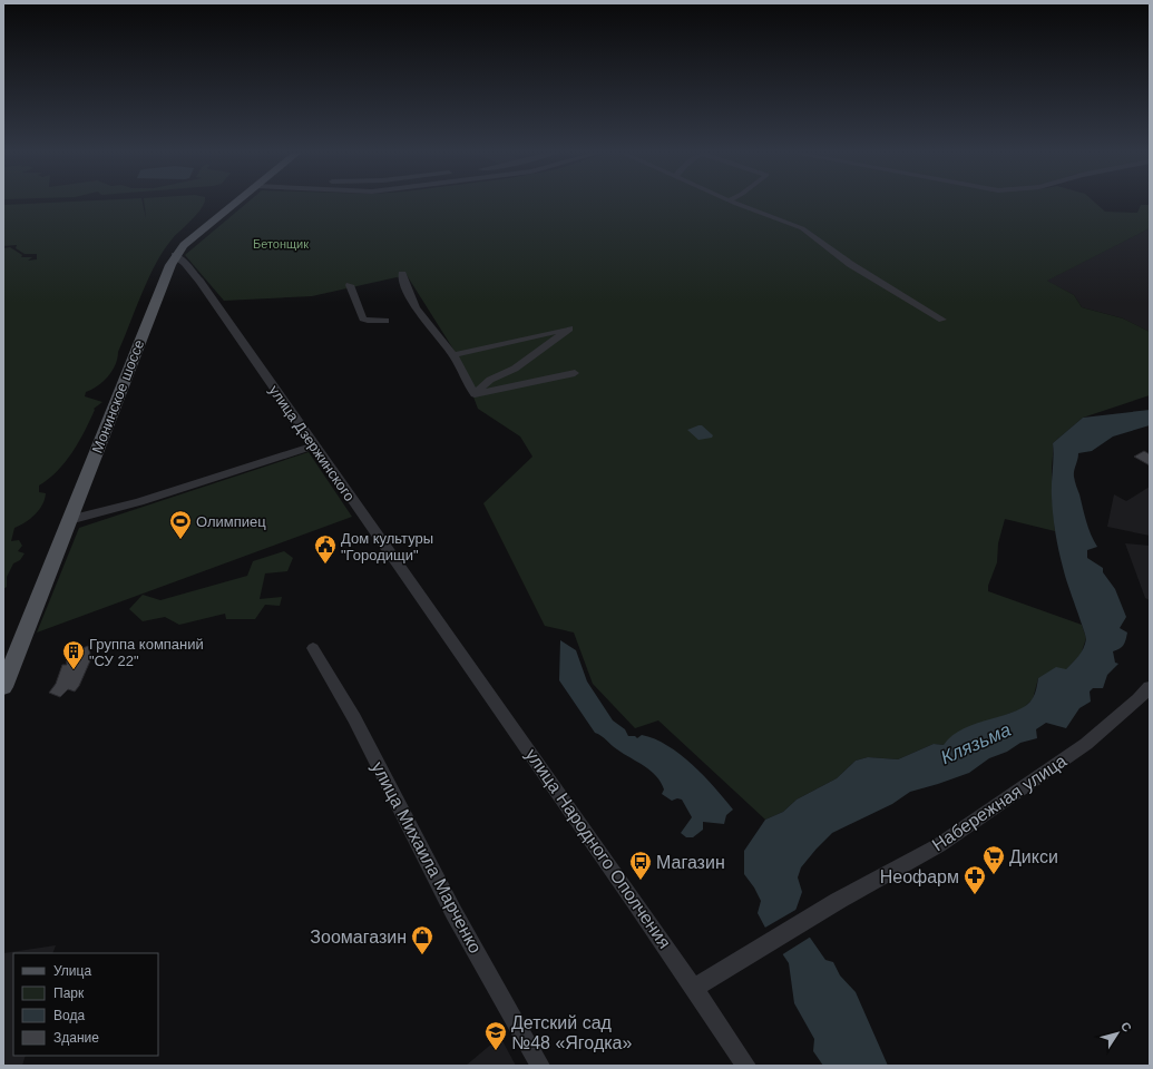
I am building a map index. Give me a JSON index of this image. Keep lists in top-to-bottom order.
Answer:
{
  "streets": {
    "main road": ["Монинское шоссе"],
    "street": [
      "улица Дзержинского",
      "Набережная улица",
      "улица Народного Ополчения",
      "улица Михаила Марченко"
    ]
  },
  "crossings": [
    ["Монинское шоссе", "улица Дзержинского"],
    ["улица Дзержинского", "улица Народного Ополчения"],
    ["Набережная улица", "улица Народного Ополчения"]
  ],
  "water": ["Клязьма"],
  "parks": ["Бетонщик"],
  "places": {
    "sports": ["Олимпиец"],
    "public building": ["Дом культуры \"Городищи\""],
    "building": ["Группа компаний \"СУ 22\""],
    "supermarket": ["Дикси"],
    "bus stop": ["Магазин"],
    "pharmacy": ["Неофарм"],
    "shop": ["Зоомагазин"],
    "school or university": ["Детский сад №48 «Ягодка»"]
  },
  "legend": [
    "Улица",
    "Парк",
    "Вода",
    "Здание"
  ],
  "north": "top right"
}
